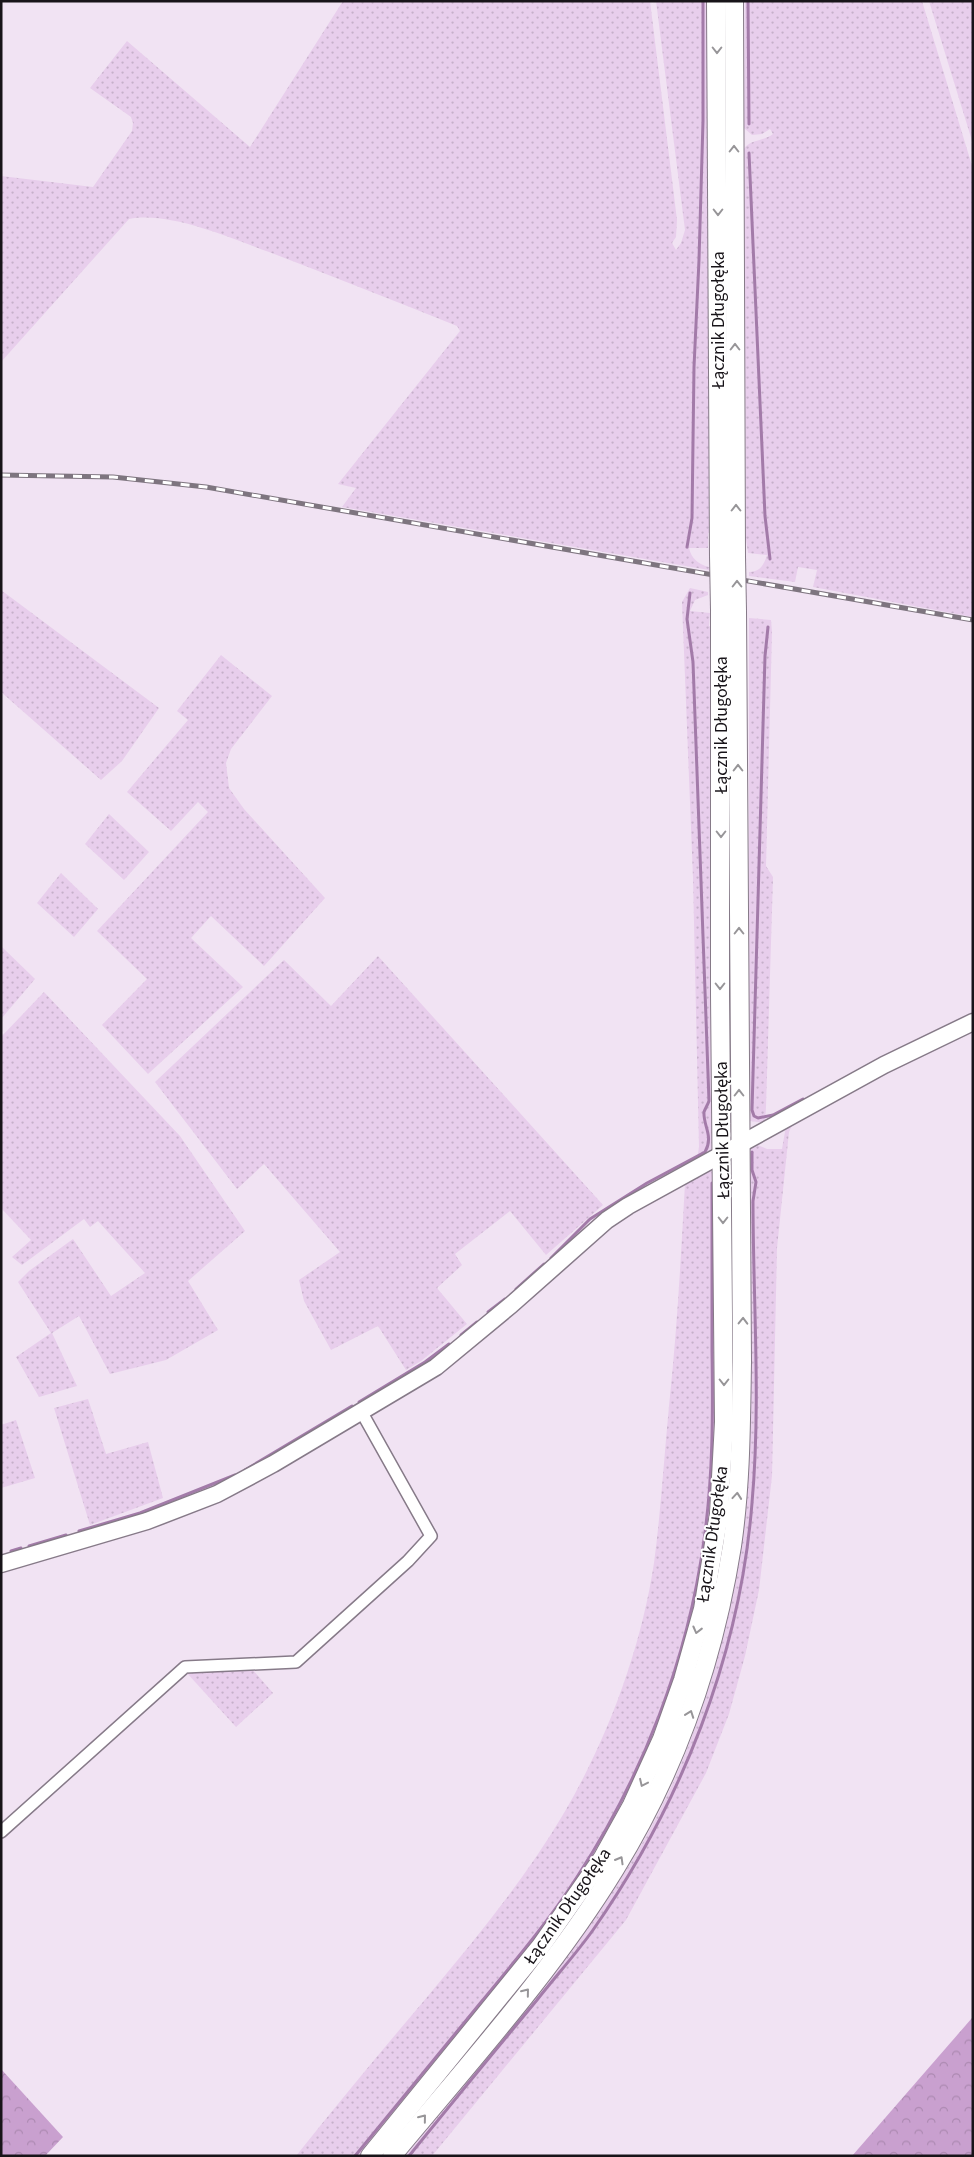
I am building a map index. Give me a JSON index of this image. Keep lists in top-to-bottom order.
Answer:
{
  "streets": {
    "main road": ["Łącznik Długołęka"]
  }
}
